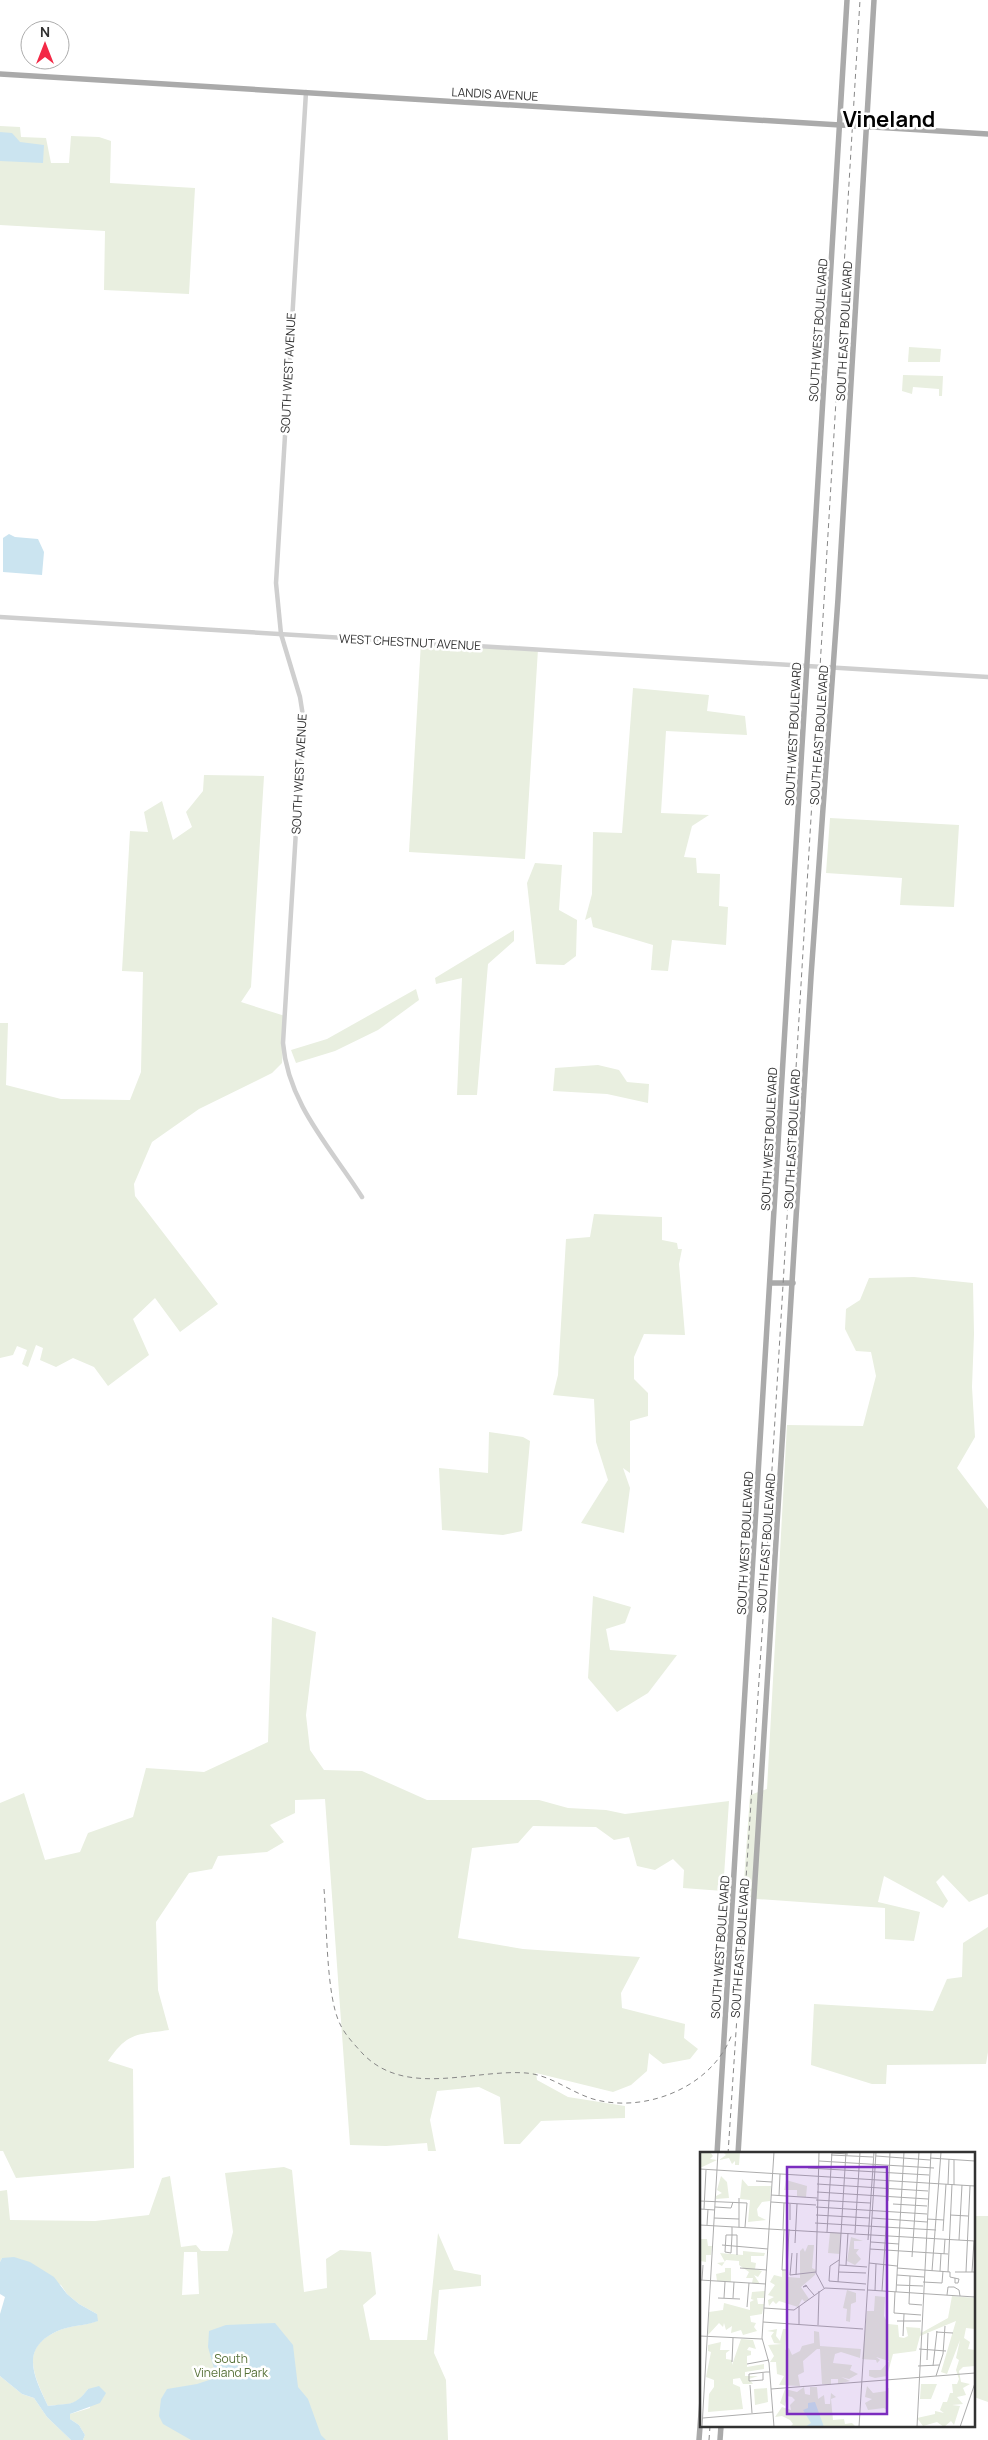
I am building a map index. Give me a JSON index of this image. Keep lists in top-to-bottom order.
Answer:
{
  "streets": {
    "main road": ["LANDIS AVENUE", "SOUTH WEST BOULEVARD", "SOUTH EAST BOULEVARD"],
    "street": ["SOUTH WEST AVENUE", "WEST CHESTNUT AVENUE"]
  },
  "crossings": [
    ["LANDIS AVENUE", "SOUTH WEST BOULEVARD"],
    ["LANDIS AVENUE", "SOUTH EAST BOULEVARD"],
    ["LANDIS AVENUE", "SOUTH WEST AVENUE"],
    ["SOUTH WEST BOULEVARD", "WEST CHESTNUT AVENUE"],
    ["SOUTH EAST BOULEVARD", "WEST CHESTNUT AVENUE"],
    ["SOUTH WEST AVENUE", "WEST CHESTNUT AVENUE"]
  ],
  "districts": ["Vineland"],
  "parks": ["South Vineland Park"],
  "north": "top"
}
